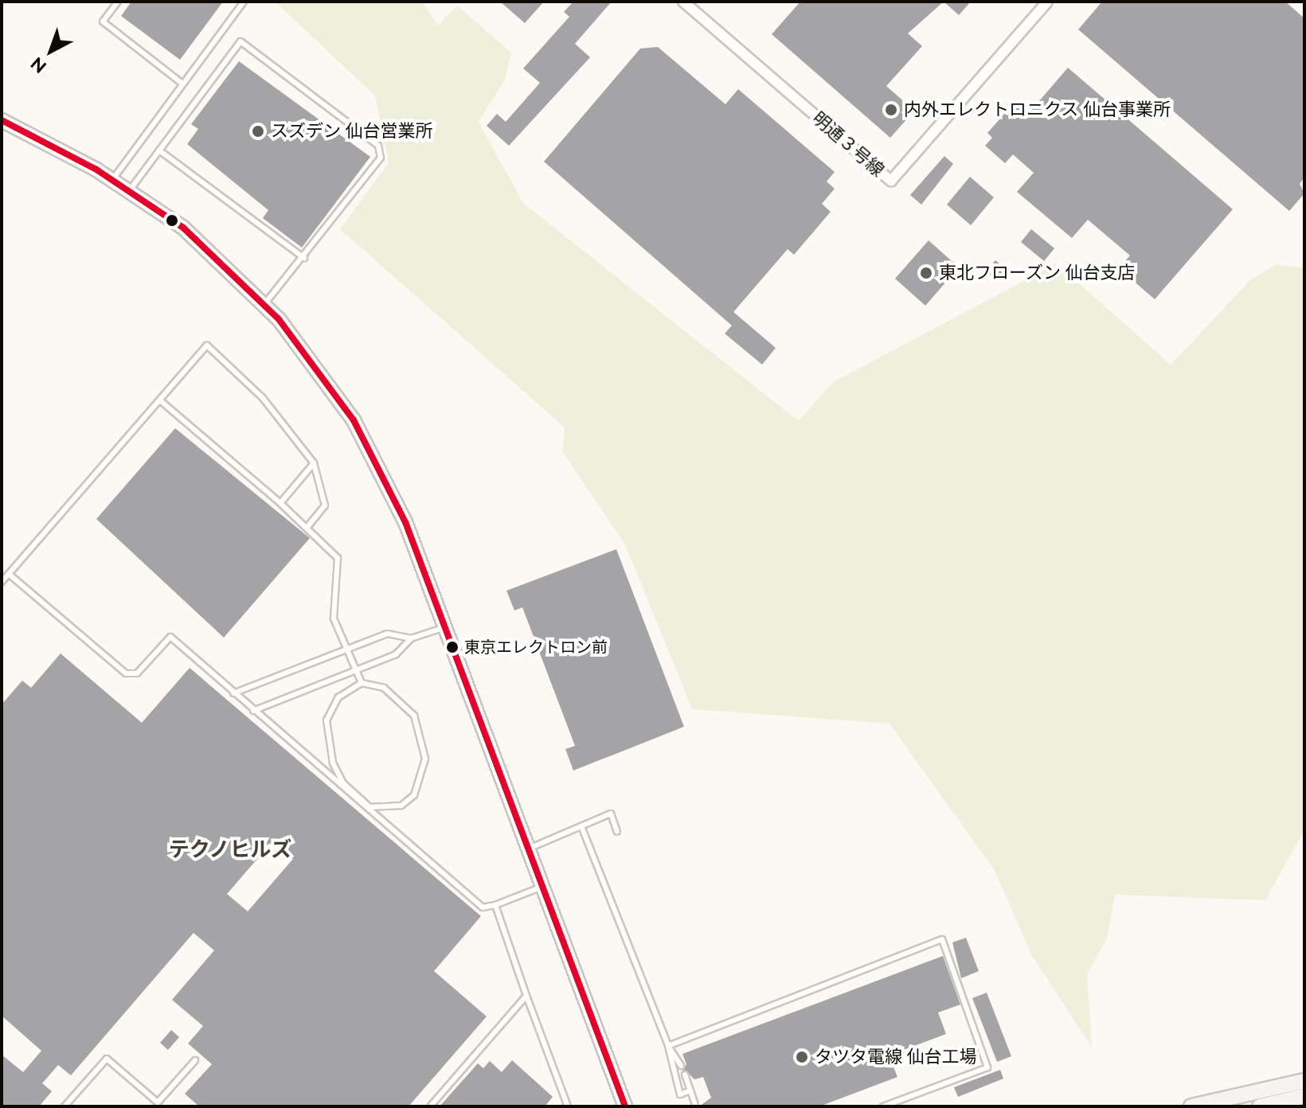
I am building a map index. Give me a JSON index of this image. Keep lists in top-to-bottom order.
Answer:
{
  "streets": {
    "street": ["明通３号線"]
  },
  "districts": ["テクノヒルズ"],
  "places": [
    "内外エレクトロニクス 仙台事業所",
    "スズデン 仙台営業所",
    "東北フローズン 仙台支店",
    "東京エレクトロン前",
    "タツタ電線 仙台工場"
  ],
  "north": "bottom left"
}
